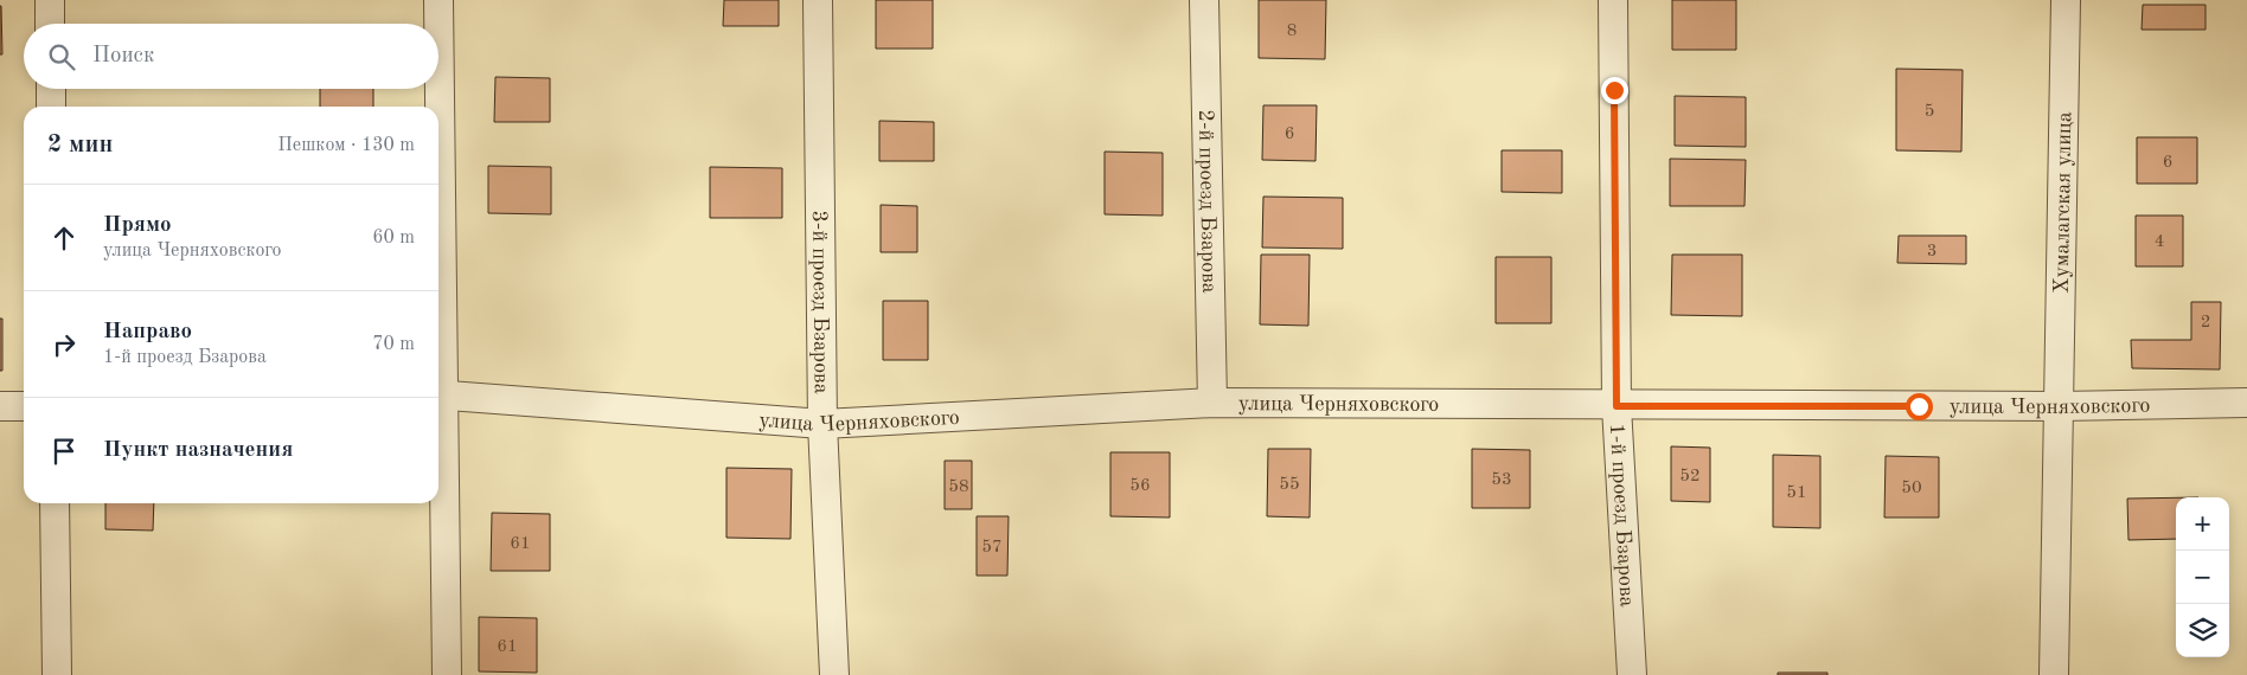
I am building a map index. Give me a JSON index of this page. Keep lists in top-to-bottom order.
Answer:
{
  "streets": {
    "street": [
      "2-й проезд Бзарова",
      "Хумалагская улица",
      "3-й проезд Бзарова",
      "улица Черняховского",
      "1-й проезд Бзарова"
    ]
  },
  "crossings": [
    ["2-й проезд Бзарова", "улица Черняховского"],
    ["Хумалагская улица", "улица Черняховского"],
    ["3-й проезд Бзарова", "улица Черняховского"],
    ["улица Черняховского", "1-й проезд Бзарова"]
  ],
  "house_numbers": [
    "8",
    "5",
    "6",
    "6",
    "4",
    "3",
    "2",
    "52",
    "53",
    "55",
    "56",
    "58",
    "50",
    "51",
    "61",
    "57",
    "61"
  ],
  "page": {
    "search": "Поиск",
    "heading": ["2 мин", "Пешком · 130 m"],
    "list": [
      ["Прямо", "улица Черняховского", "60 m"],
      ["Направо", "1-й проезд Бзарова", "70 m"],
      "Пункт назначения"
    ],
    "map_buttons": ["+", "−"]
  }
}
